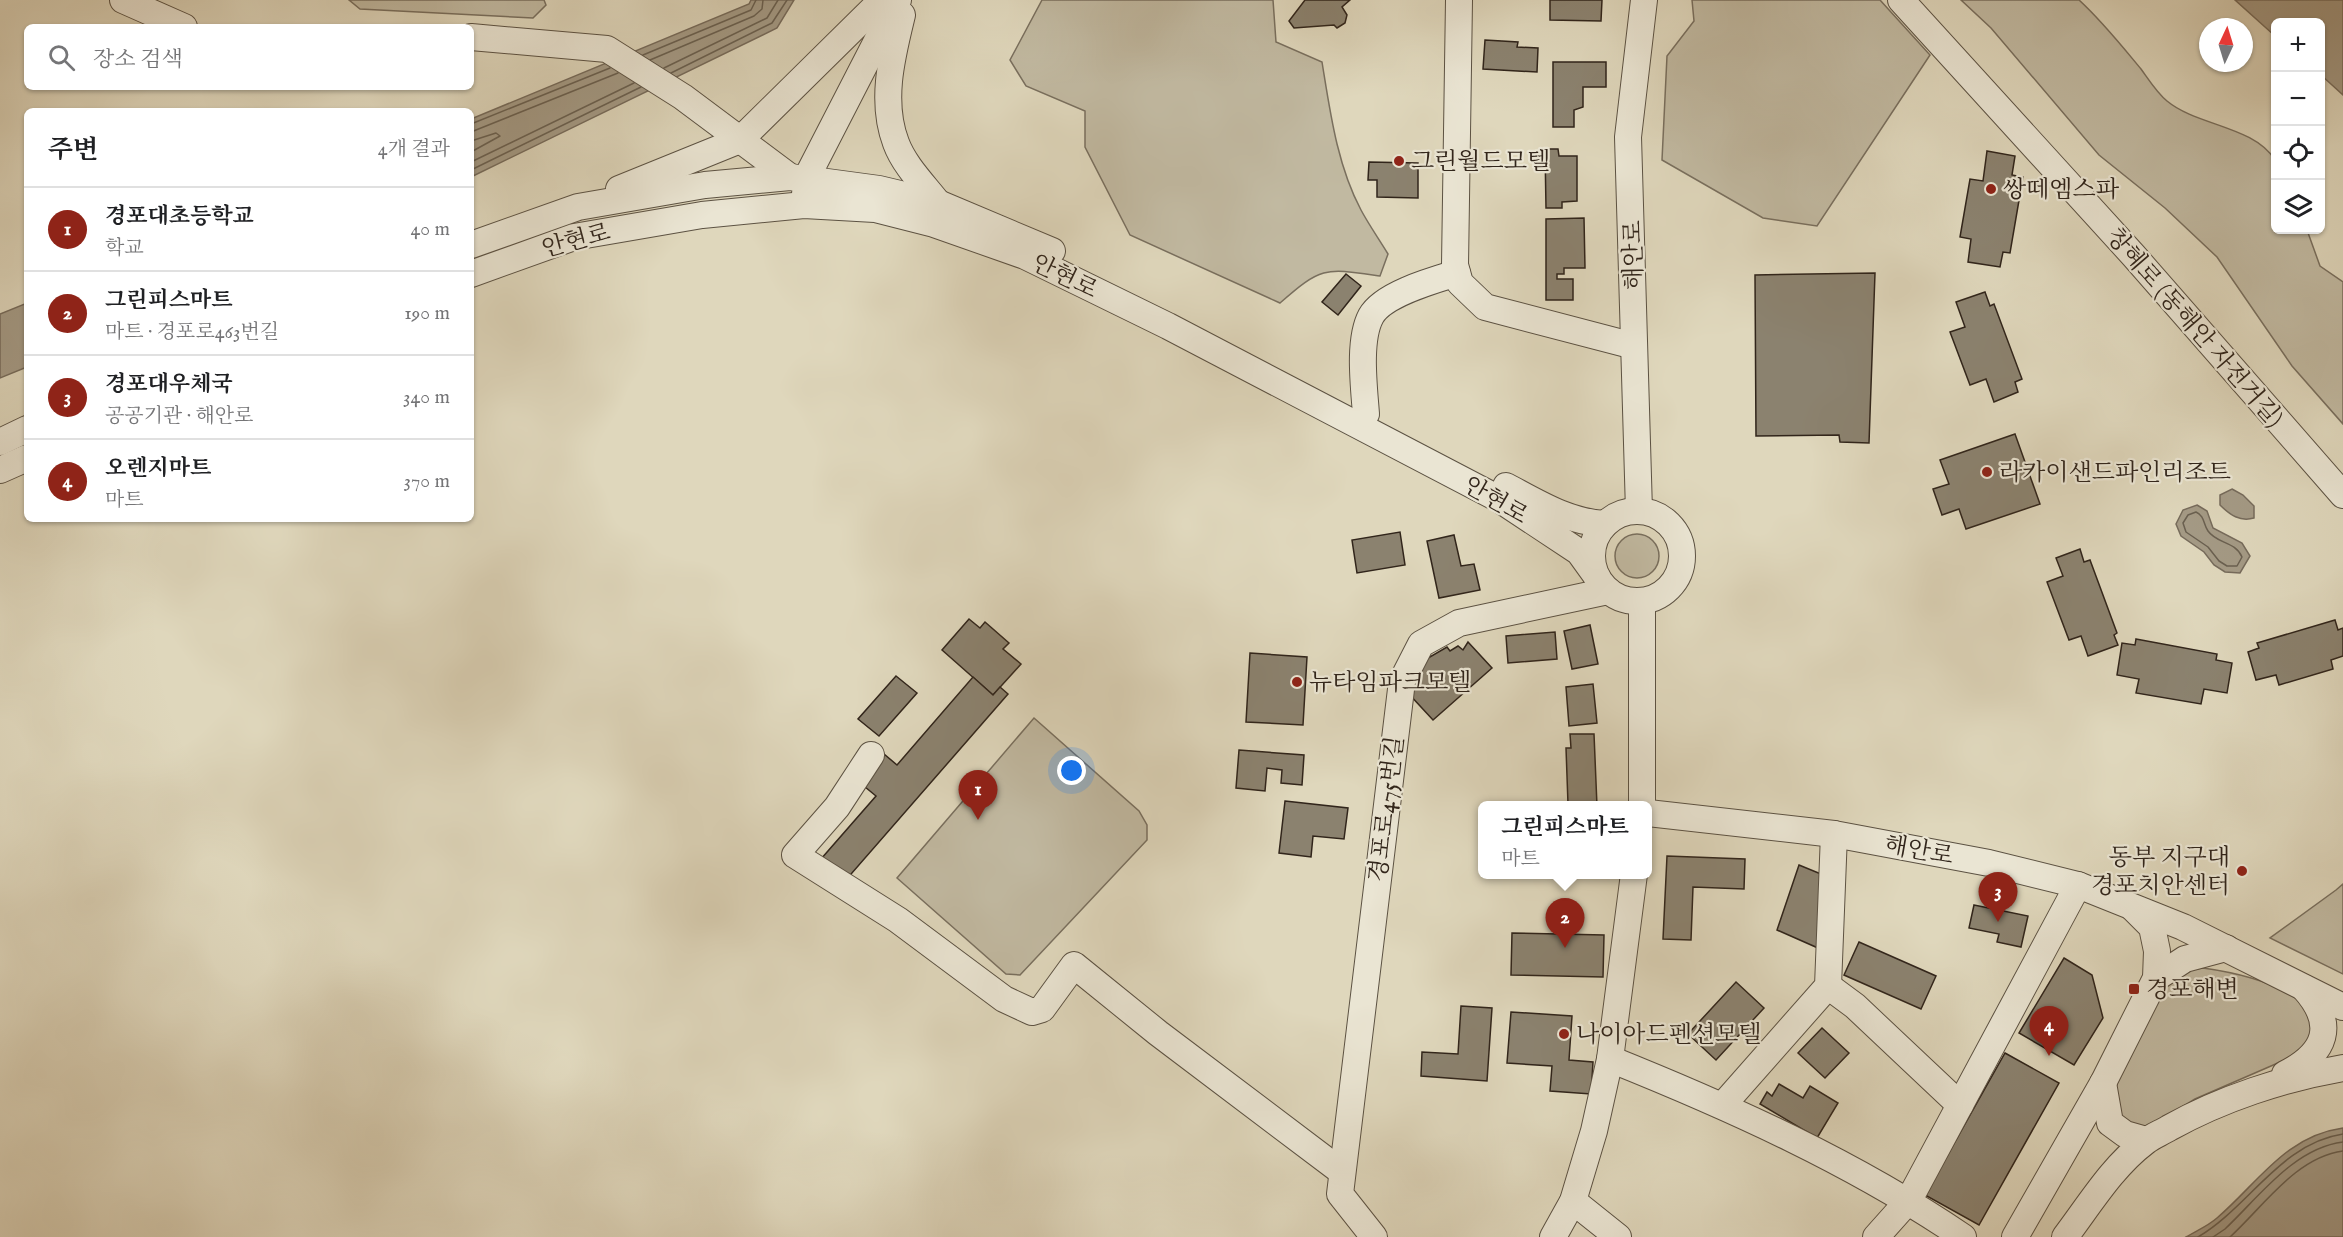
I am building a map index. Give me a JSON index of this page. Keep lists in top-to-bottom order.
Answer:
{
  "streets": {
    "street": [
      "안현로",
      "해안로",
      "창혜로 (동해안 자전거길)",
      "경포로475번길"
    ]
  },
  "crossings": [
    ["안현로", "해안로"],
    ["안현로", "경포로475번길"],
    ["해안로", "경포로475번길"]
  ],
  "places": {
    "other": [
      "그린월드모텔",
      "쌍떼엠스파",
      "라카이샌드파인리조트",
      "뉴타임파크모텔",
      "동부 지구대 경포치안센터",
      "나이아드펜션모텔"
    ],
    "transit": ["경포해변"]
  },
  "north": "top",
  "page": {
    "map_buttons": ["+", "−"],
    "search": "장소 검색",
    "heading": ["주변", "4개 결과"],
    "list": [
      {
        "mark": "1",
        "name": "경포대초등학교",
        "note": "학교",
        "value": "40 m"
      },
      {
        "mark": "2",
        "name": "그린피스마트",
        "note": "마트 · 경포로463번길",
        "value": "190 m"
      },
      {
        "mark": "3",
        "name": "경포대우체국",
        "note": "공공기관 · 해안로",
        "value": "340 m"
      },
      {
        "mark": "4",
        "name": "오렌지마트",
        "note": "마트",
        "value": "370 m"
      }
    ],
    "pins": [
      "1",
      "3",
      "2",
      "4"
    ],
    "popup": ["그린피스마트", "마트"]
  }
}
